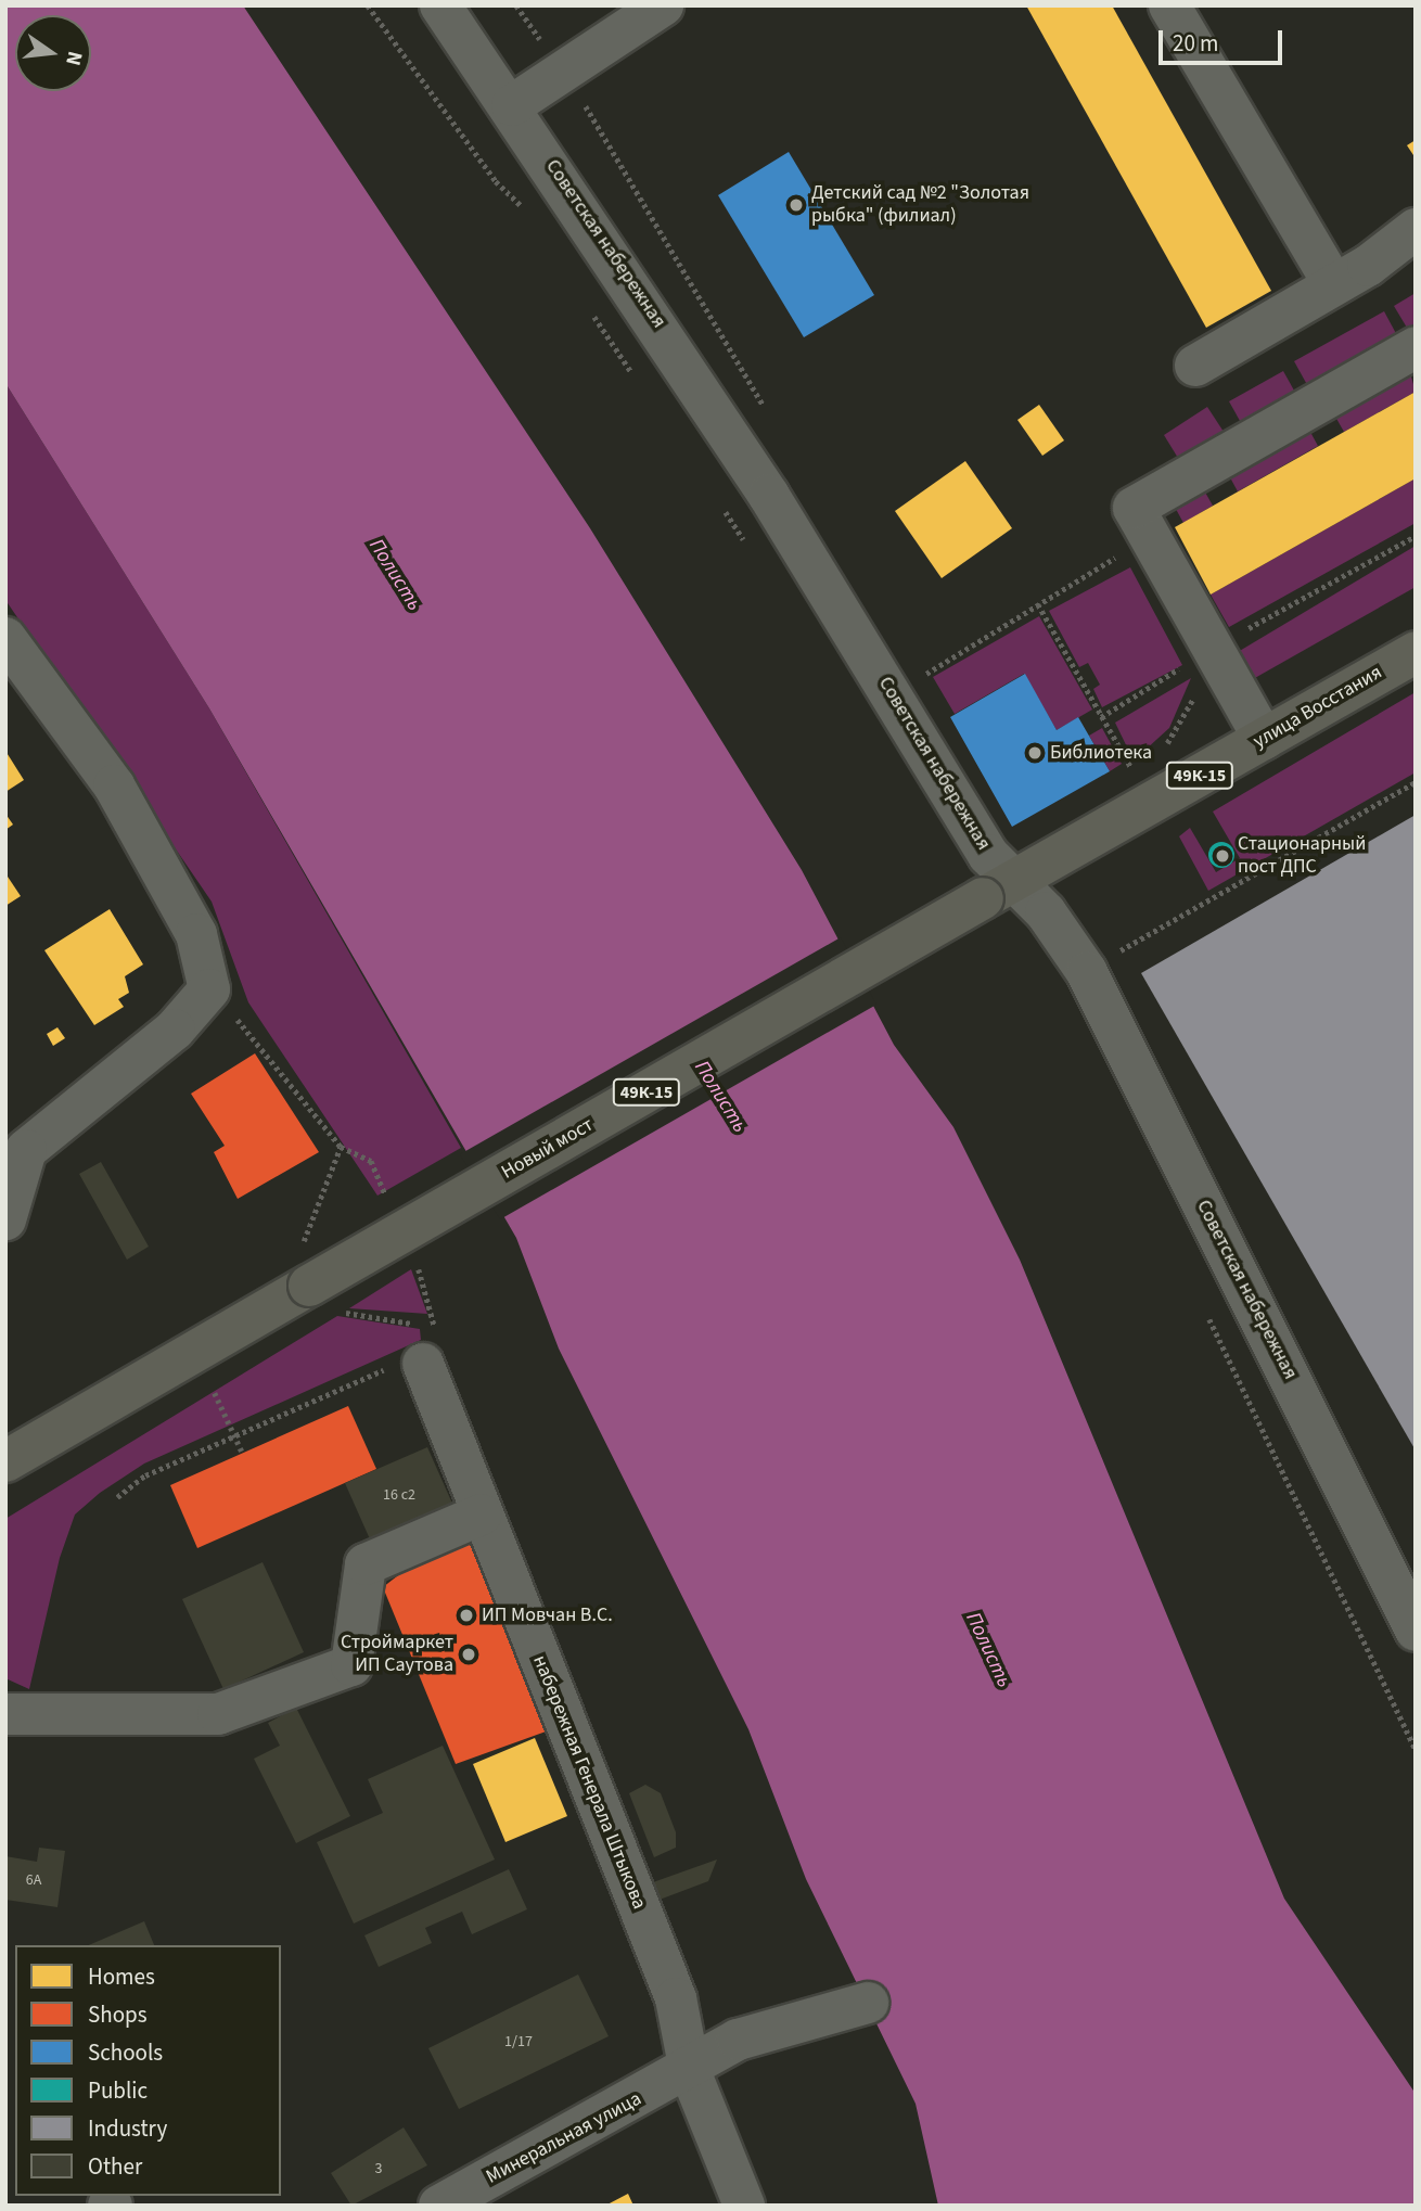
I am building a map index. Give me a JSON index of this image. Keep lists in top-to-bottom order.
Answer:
{
  "streets": {
    "main road": ["улица Восстания", "49К-15", "Новый мост"],
    "street": ["Советская набережная", "набережная Генерала Штыкова", "Минеральная улица"]
  },
  "crossings": [
    ["Советская набережная", "улица Восстания"],
    ["Советская набережная", "Новый мост"],
    ["улица Восстания", "Новый мост"],
    ["набережная Генерала Штыкова", "Минеральная улица"]
  ],
  "water": ["Полисть"],
  "places": [
    "Детский сад №2 \"Золотая рыбка\" (филиал)",
    "Библиотека",
    "Стационарный пост ДПС",
    "ИП Мовчан В.С.",
    "Строймаркет ИП Саутова"
  ],
  "house_numbers": [
    "16 с2",
    "6А",
    "1/17",
    "3"
  ],
  "legend": [
    "Homes",
    "Shops",
    "Schools",
    "Public",
    "Industry",
    "Other"
  ],
  "scale_bar": "20 m",
  "north": "right"
}
